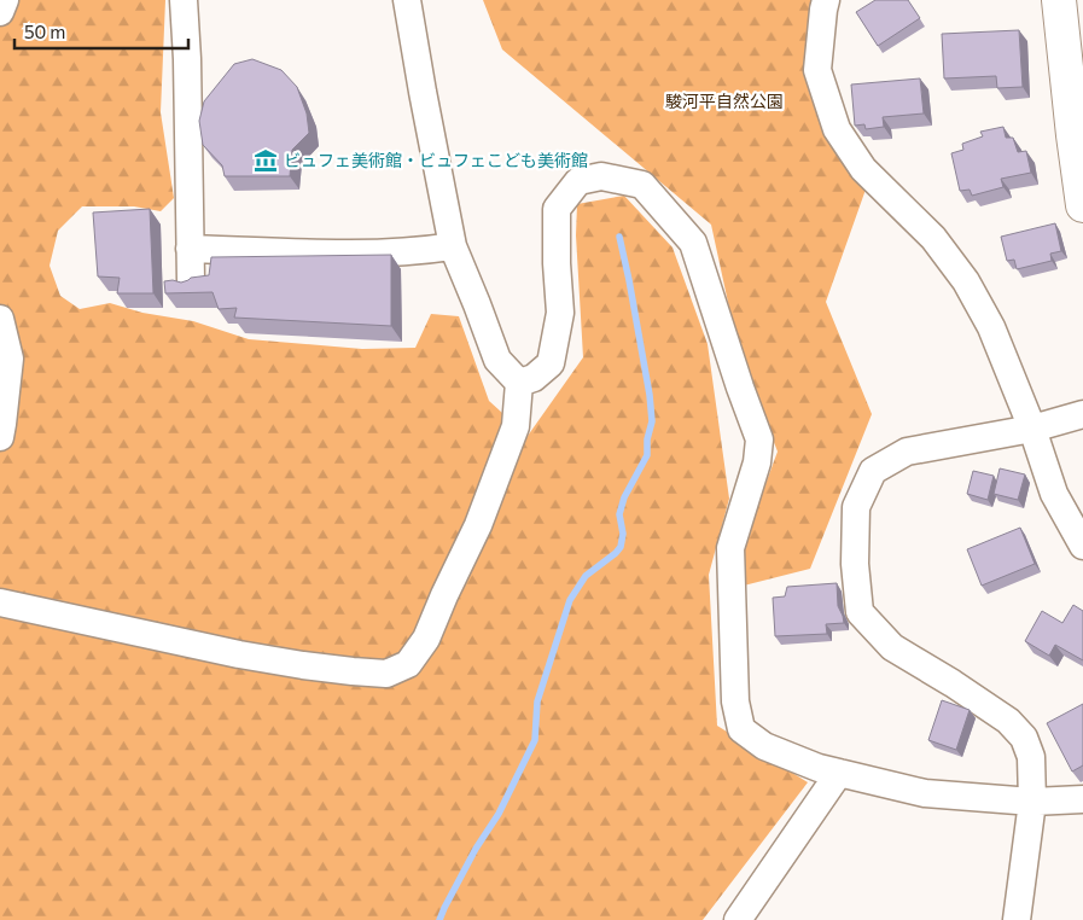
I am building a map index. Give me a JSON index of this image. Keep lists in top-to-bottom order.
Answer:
{
  "parks": ["駿河平自然公園"],
  "places": {
    "museum": ["ビュフェ美術館・ビュフェこども美術館"]
  },
  "scale_bar": "50 m"
}
